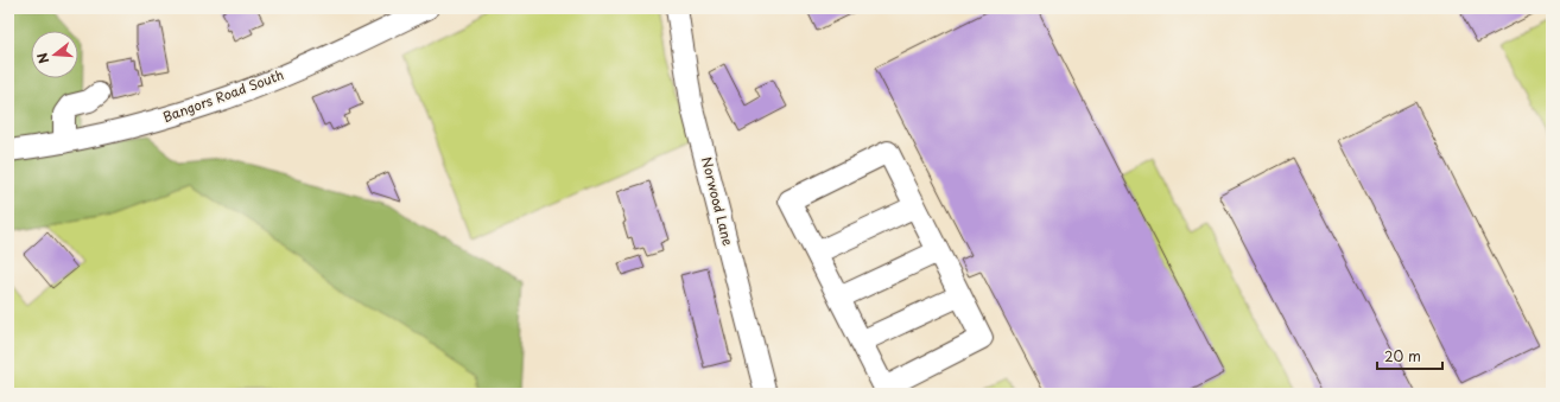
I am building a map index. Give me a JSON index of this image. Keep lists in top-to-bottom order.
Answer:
{
  "streets": {
    "street": ["Bangors Road South", "Norwood Lane"]
  },
  "scale_bar": "20 m",
  "north": "left"
}
